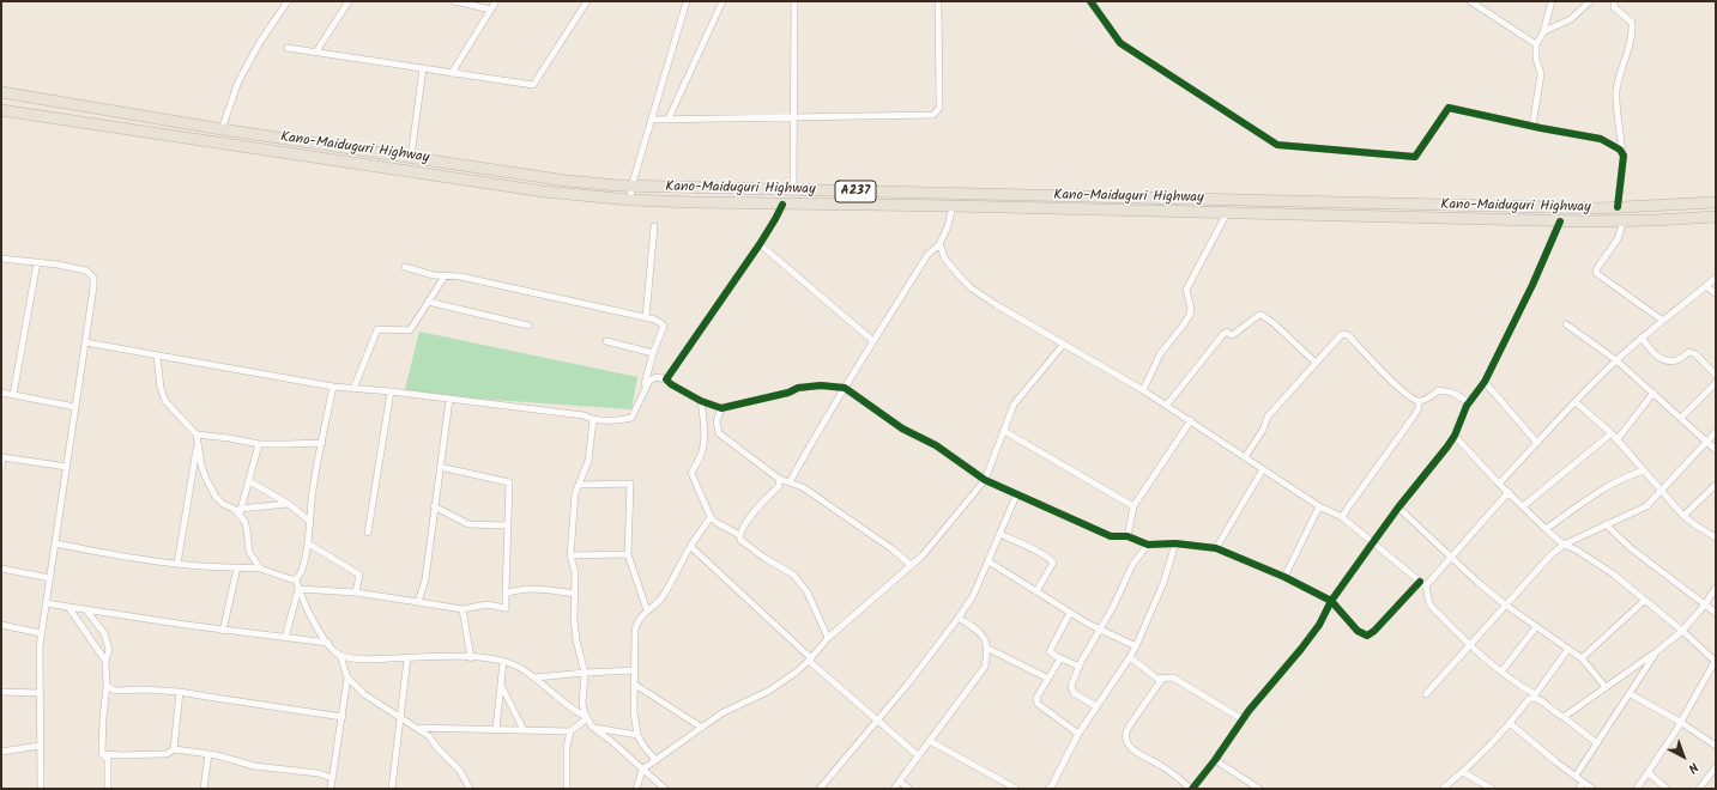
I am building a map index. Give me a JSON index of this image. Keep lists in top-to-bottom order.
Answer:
{
  "streets": {
    "highway": ["Kano-Maiduguri Highway", "A237"]
  },
  "north": "bottom right"
}
